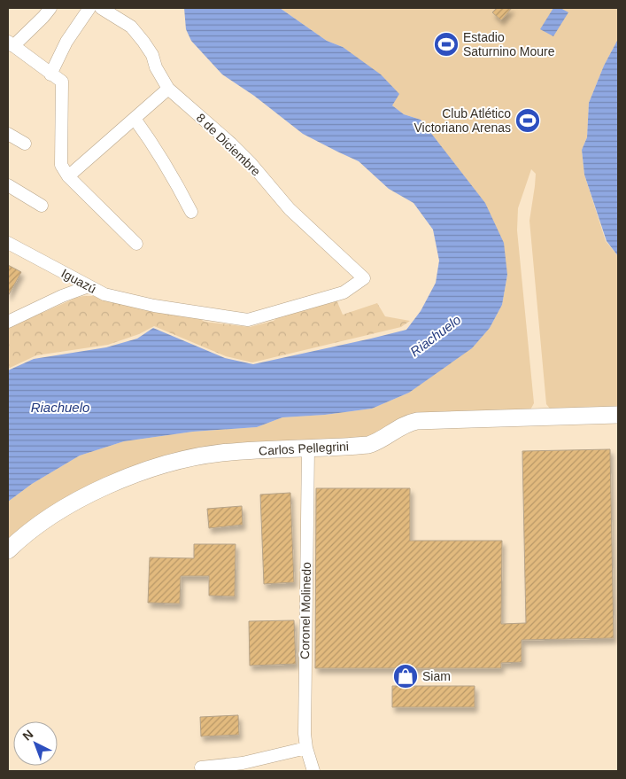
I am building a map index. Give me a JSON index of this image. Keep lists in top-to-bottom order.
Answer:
{
  "streets": {
    "street": [
      "8 de Diciembre",
      "Iguazú",
      "Carlos Pellegrini",
      "Coronel Molinedo"
    ]
  },
  "crossings": [
    ["8 de Diciembre", "Iguazú"],
    ["Carlos Pellegrini", "Coronel Molinedo"]
  ],
  "water": ["Riachuelo"],
  "places": {
    "sports": ["Estadio Saturnino Moure", "Club Atlético Victoriano Arenas"],
    "shop": ["Siam"]
  },
  "north": "top left"
}
